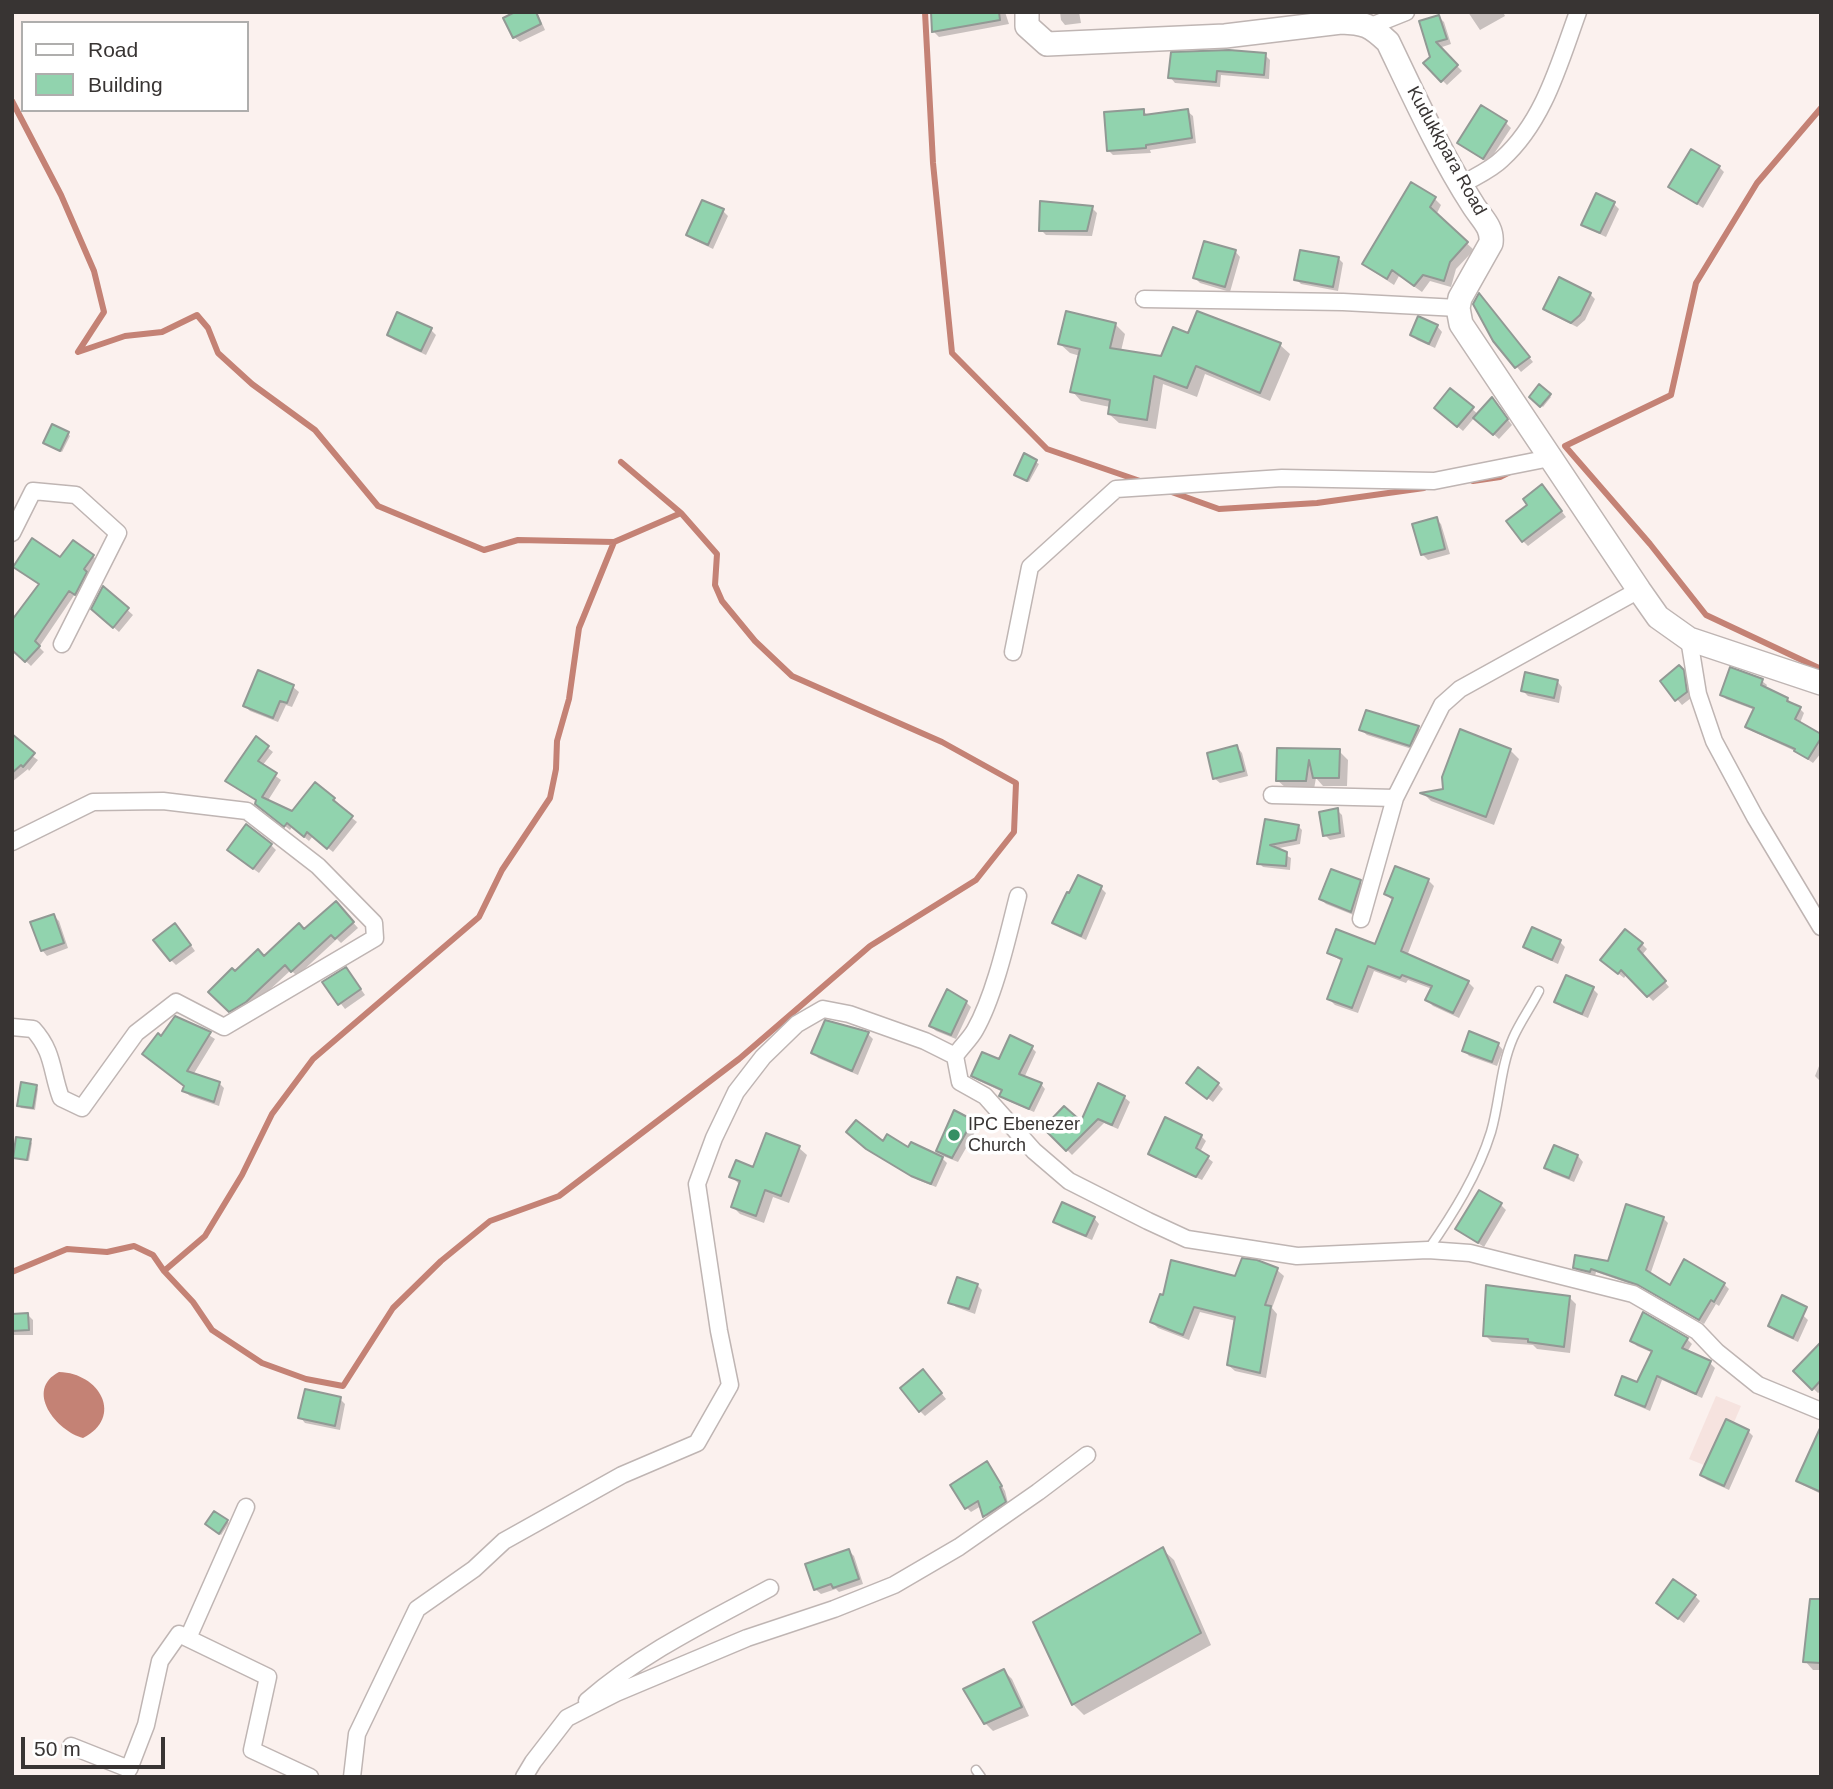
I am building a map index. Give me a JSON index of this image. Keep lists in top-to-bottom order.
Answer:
{
  "streets": {
    "street": ["Kudukkpara Road"]
  },
  "places": ["IPC Ebenezer Church"],
  "legend": ["Road", "Building"],
  "scale_bar": "50 m"
}
